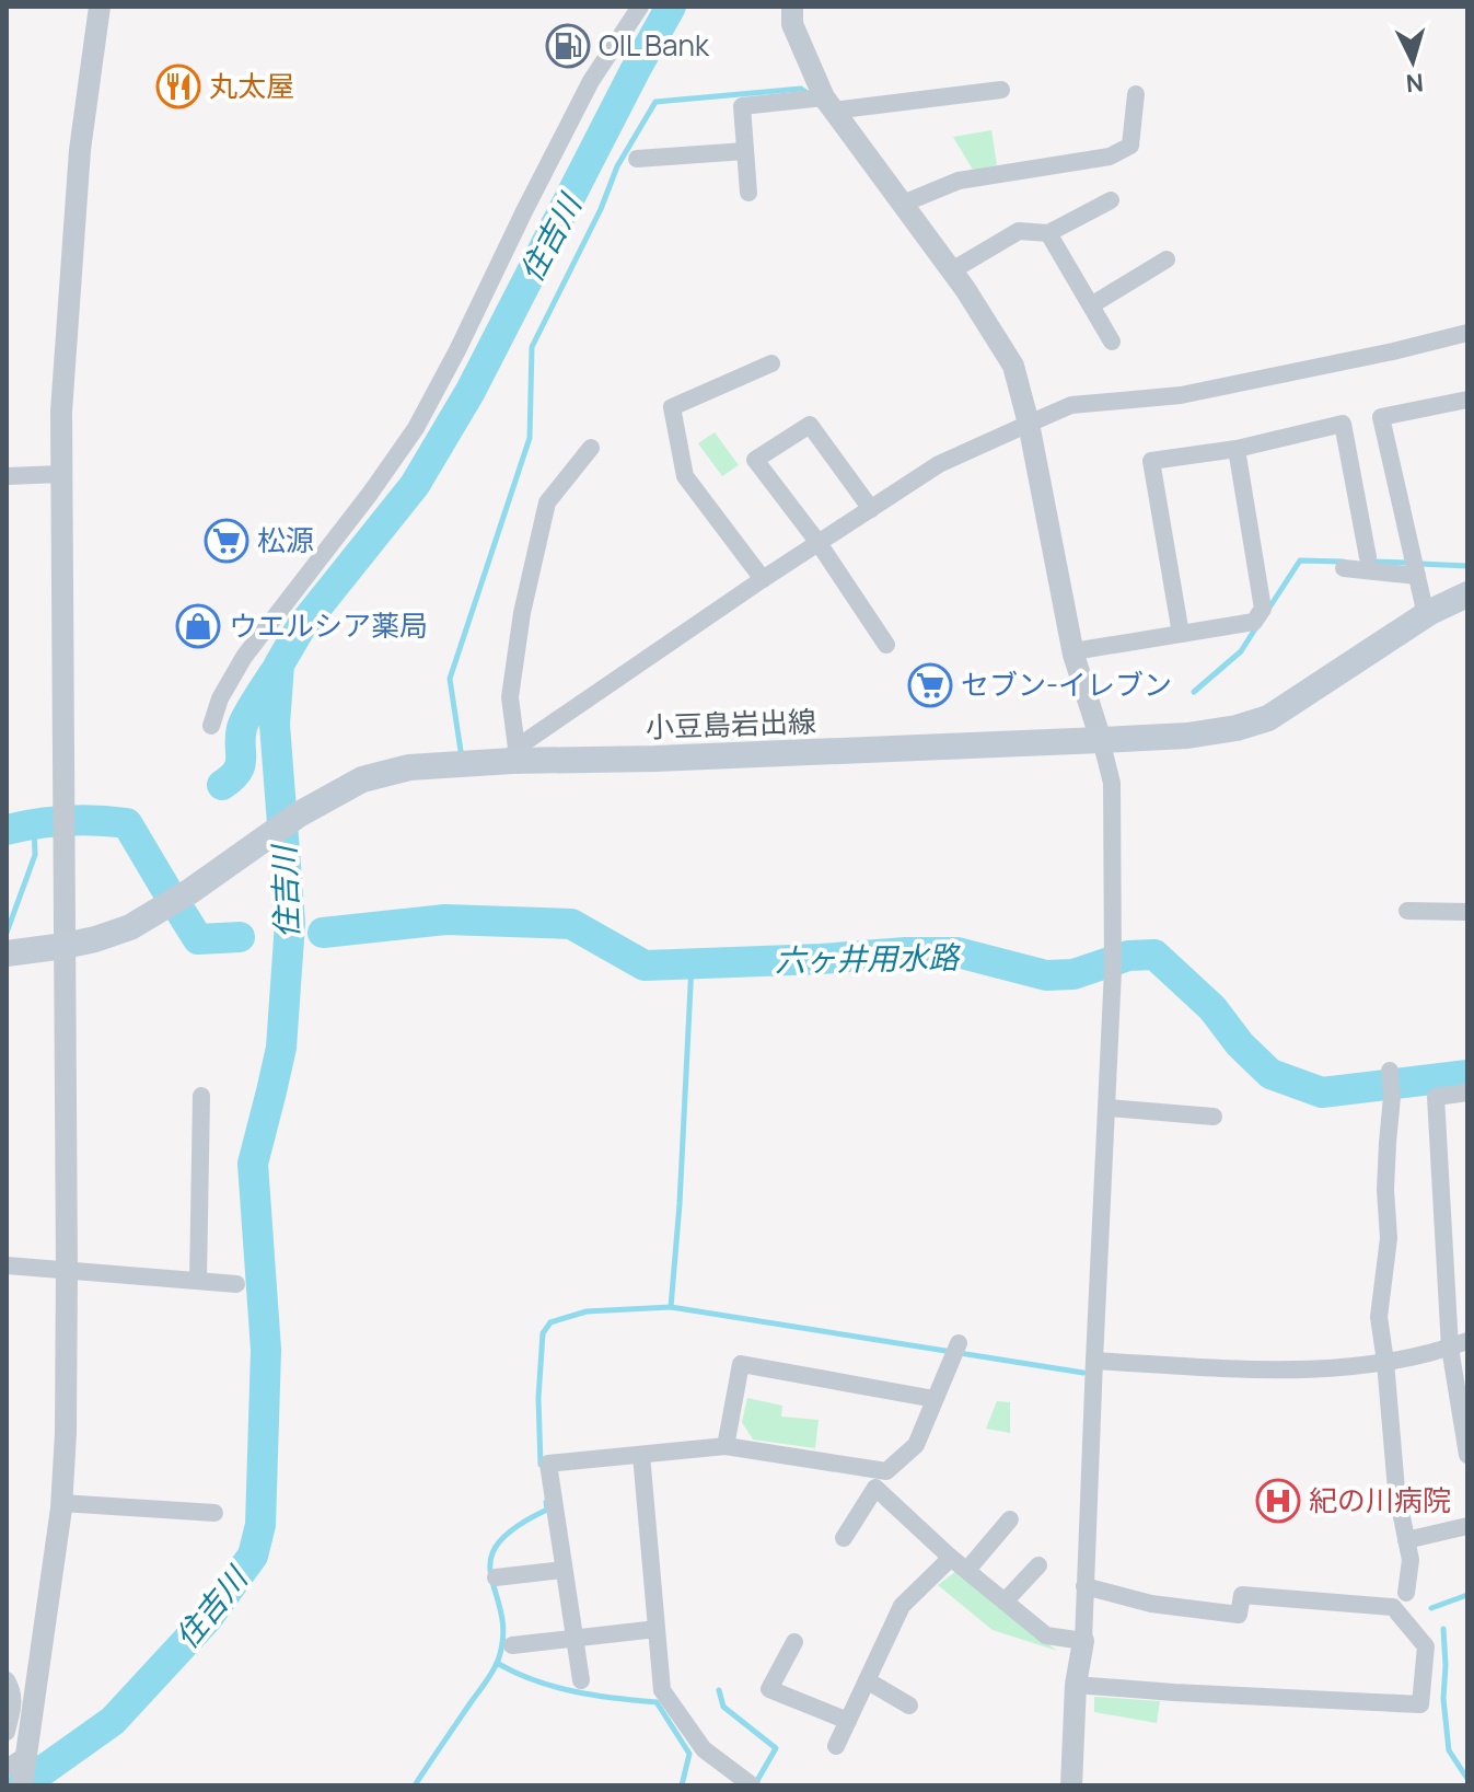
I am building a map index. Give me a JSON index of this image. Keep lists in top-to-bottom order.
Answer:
{
  "streets": {
    "main road": ["小豆島岩出線"]
  },
  "water": ["住吉川", "六ヶ井用水路"],
  "places": {
    "fuel station": ["OIL Bank"],
    "restaurant": ["丸太屋"],
    "supermarket": ["松源", "セブン-イレブン"],
    "shop": ["ウエルシア薬局"],
    "hospital": ["紀の川病院"]
  },
  "north": "bottom"
}
